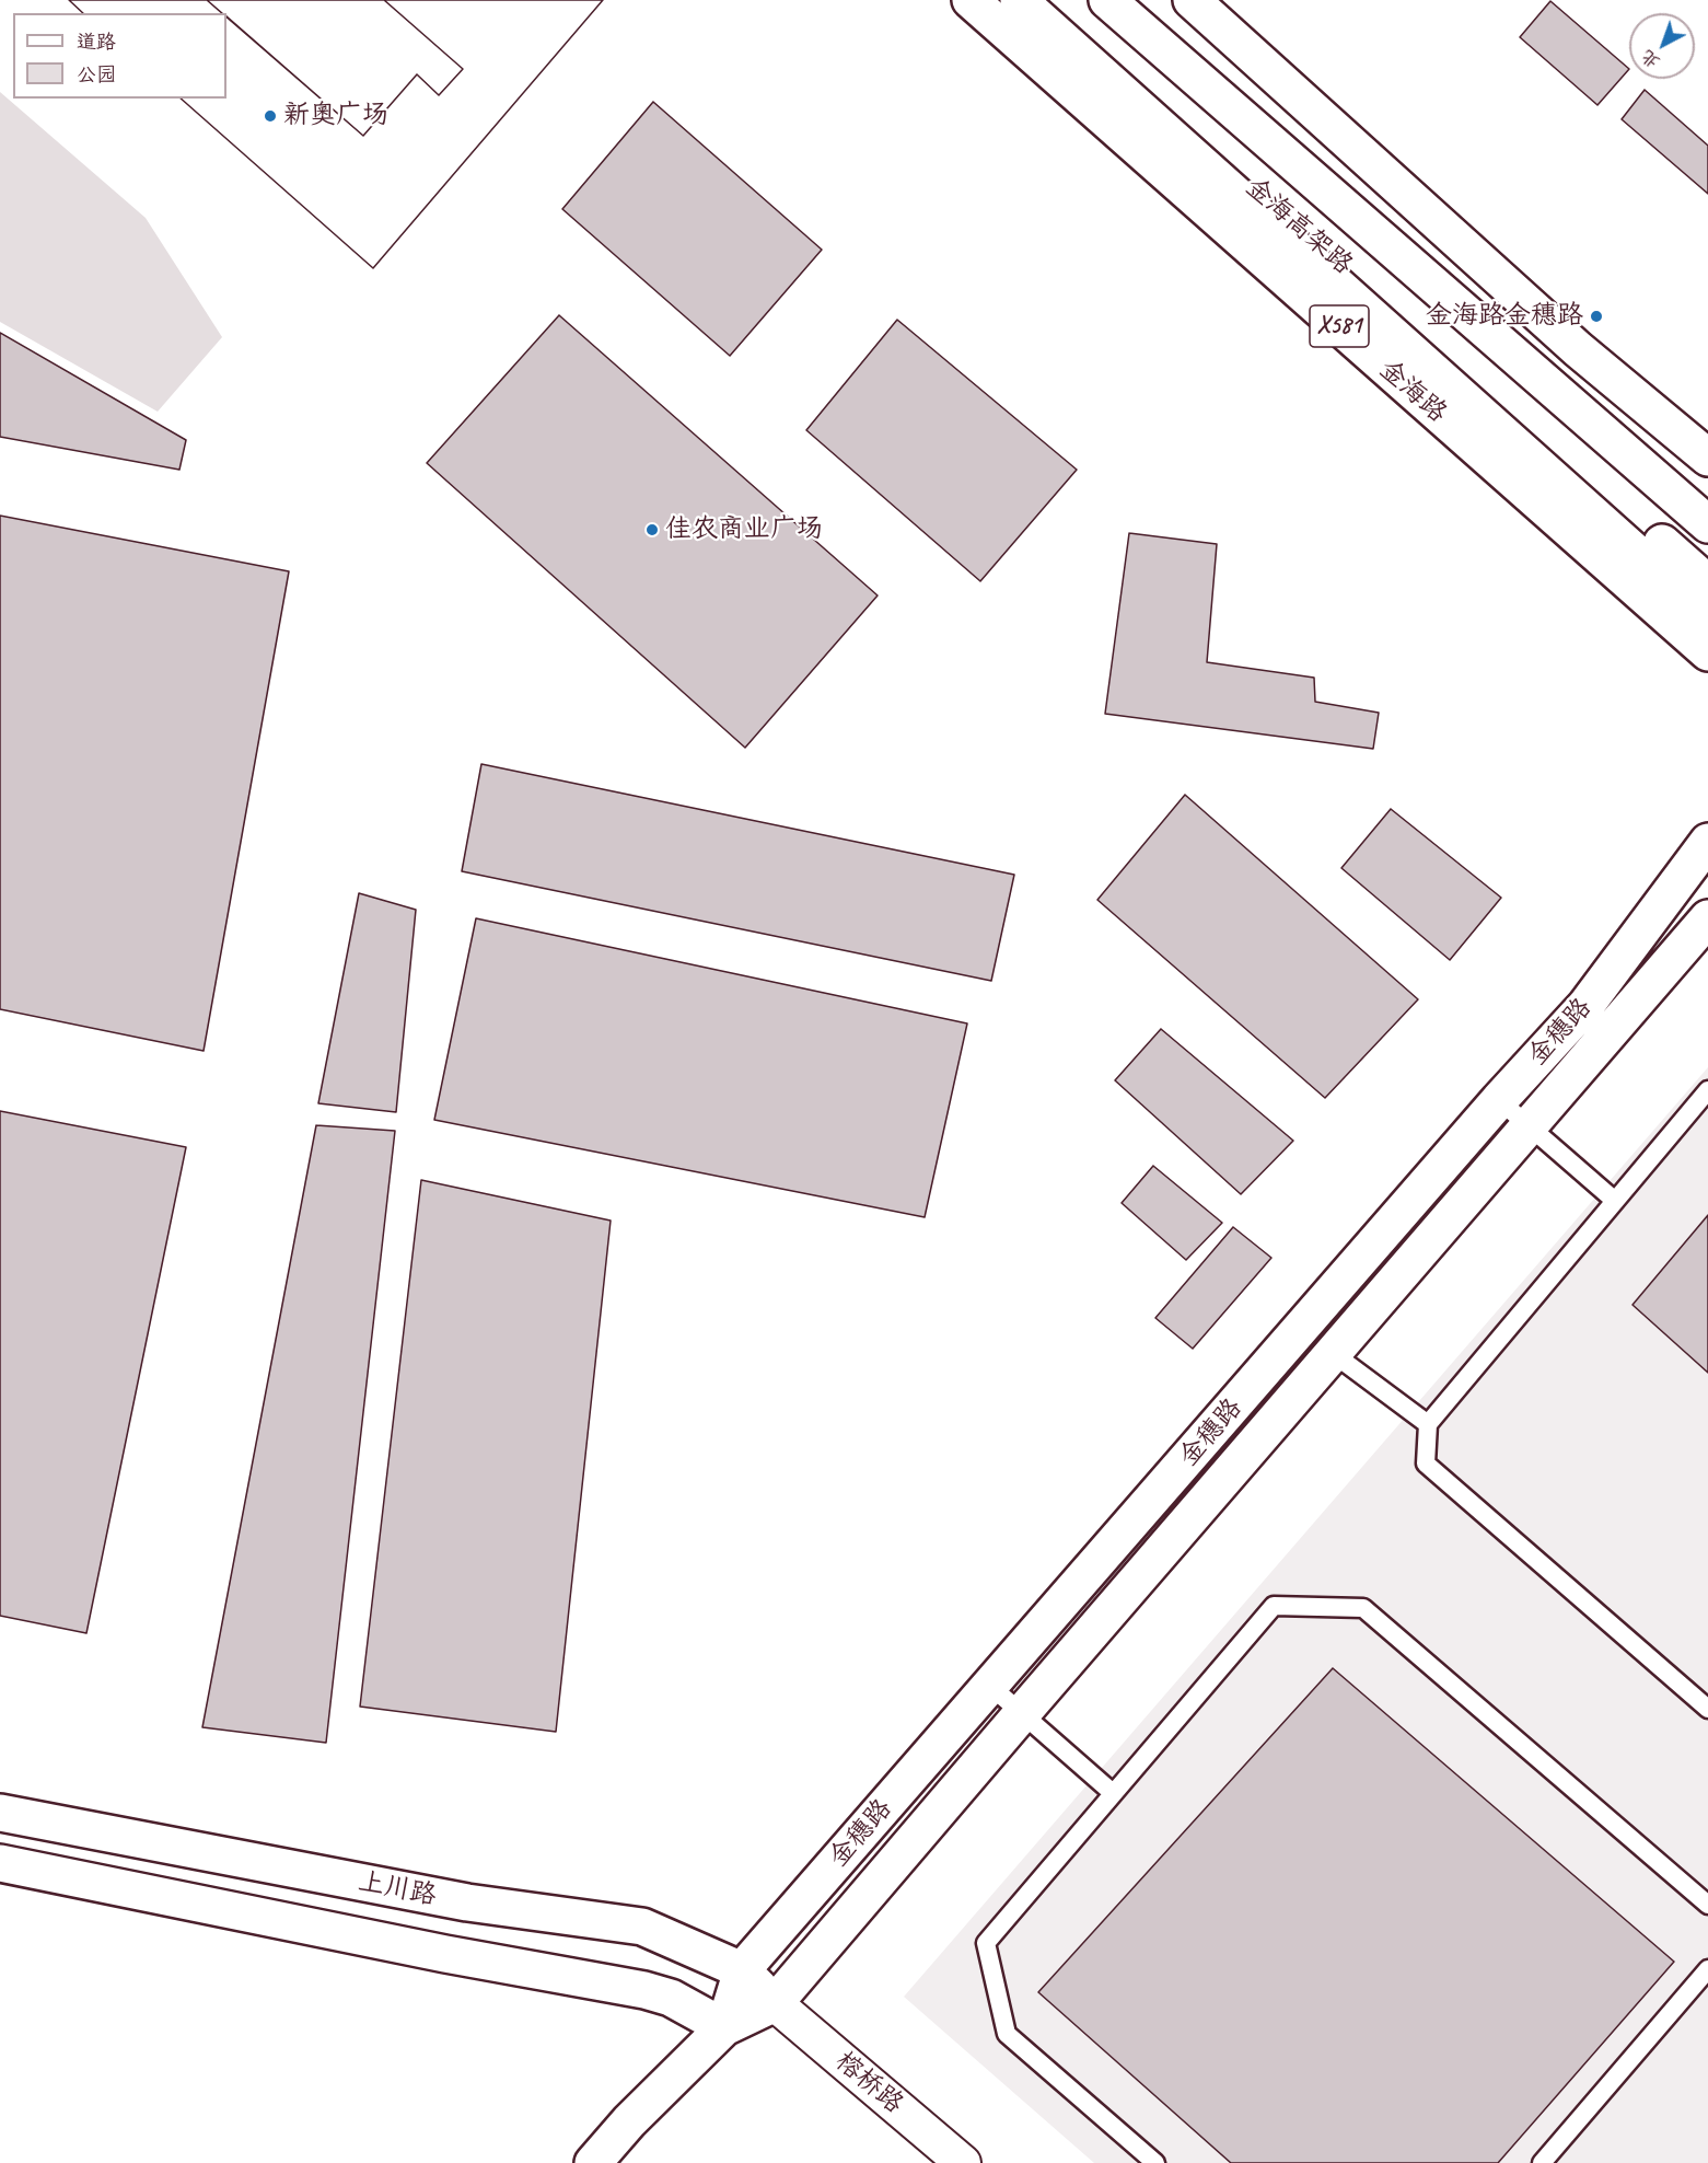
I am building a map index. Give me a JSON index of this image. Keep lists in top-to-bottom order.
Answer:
{
  "streets": {
    "main road": [
      "金海高架路",
      "X581",
      "金海路",
      "金穗路",
      "上川路"
    ],
    "street": ["榕桥路"]
  },
  "crossings": [
    ["金穗路", "上川路"],
    ["金穗路", "榕桥路"],
    ["上川路", "榕桥路"]
  ],
  "places": ["新奥广场", "金海路金穗路", "佳农商业广场"],
  "legend": ["道路", "公园"],
  "north": "bottom left"
}
